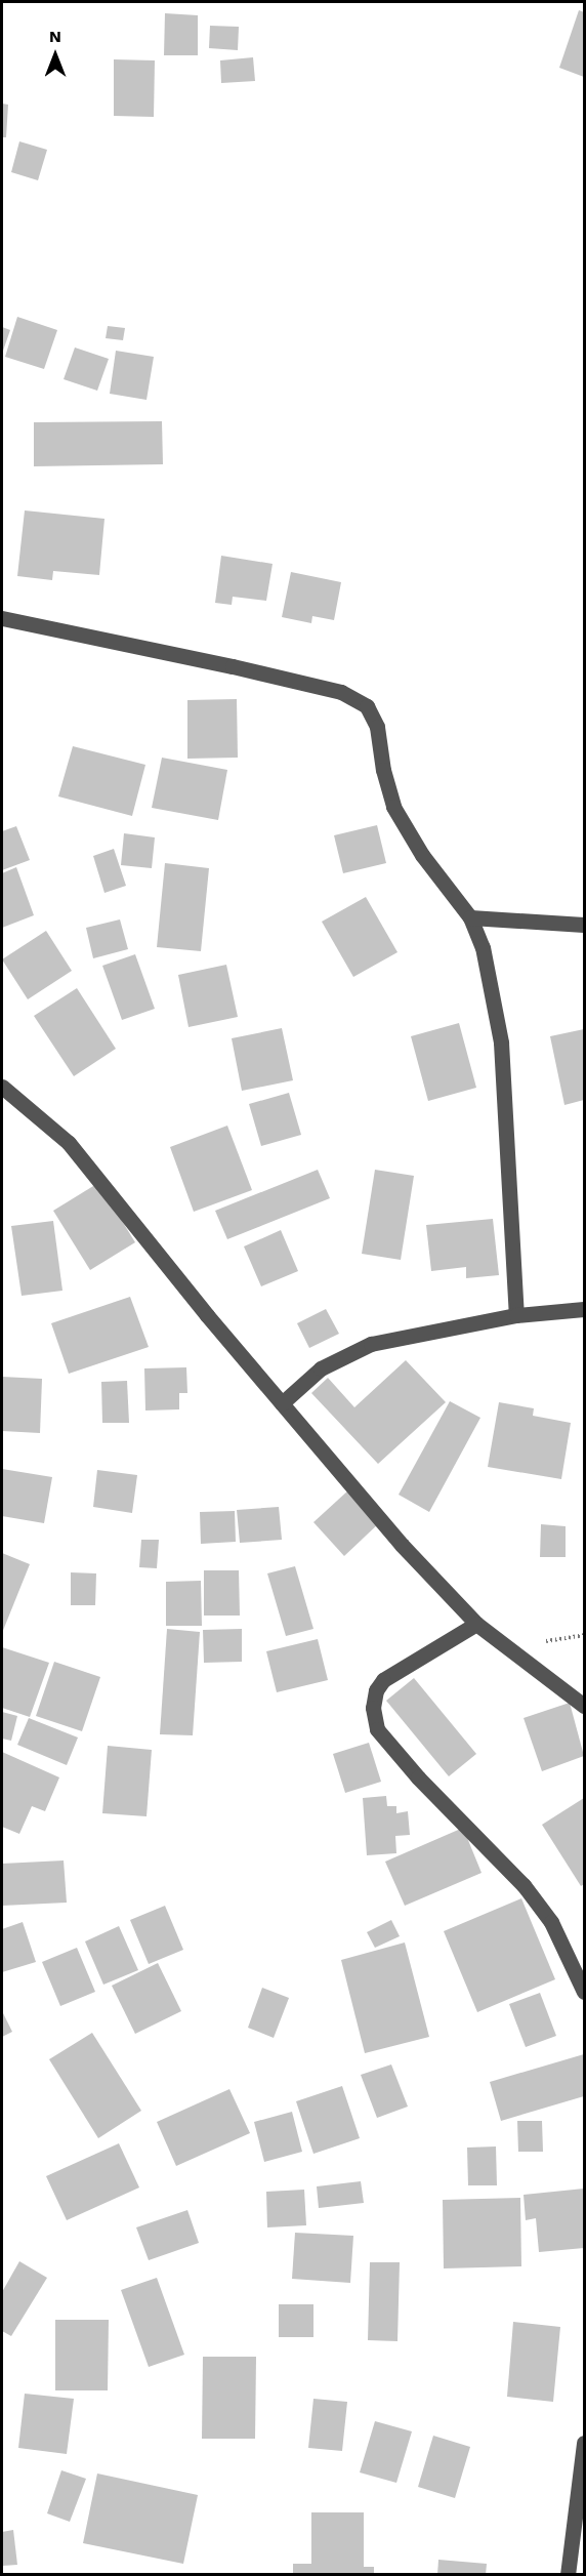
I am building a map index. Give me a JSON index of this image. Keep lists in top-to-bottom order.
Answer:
{
  "north": "top"
}
